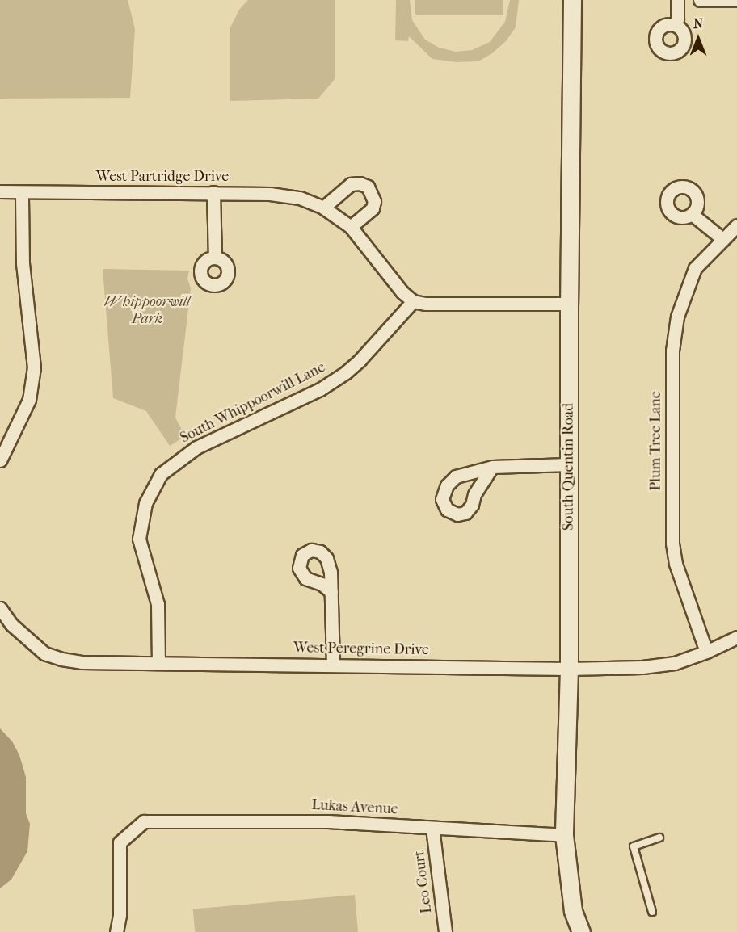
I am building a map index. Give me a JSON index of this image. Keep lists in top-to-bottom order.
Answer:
{
  "streets": {
    "main road": ["South Quentin Road"],
    "street": [
      "West Partridge Drive",
      "South Whippoorwill Lane",
      "Plum Tree Lane",
      "West Peregrine Drive",
      "Lukas Avenue",
      "Leo Court"
    ]
  },
  "crossings": [
    ["West Partridge Drive", "South Whippoorwill Lane"],
    ["South Whippoorwill Lane", "West Peregrine Drive"],
    ["Plum Tree Lane", "West Peregrine Drive"],
    ["South Quentin Road", "West Peregrine Drive"],
    ["South Quentin Road", "Lukas Avenue"],
    ["Lukas Avenue", "Leo Court"]
  ],
  "parks": ["Whippoorwill Park"],
  "north": "top"
}
